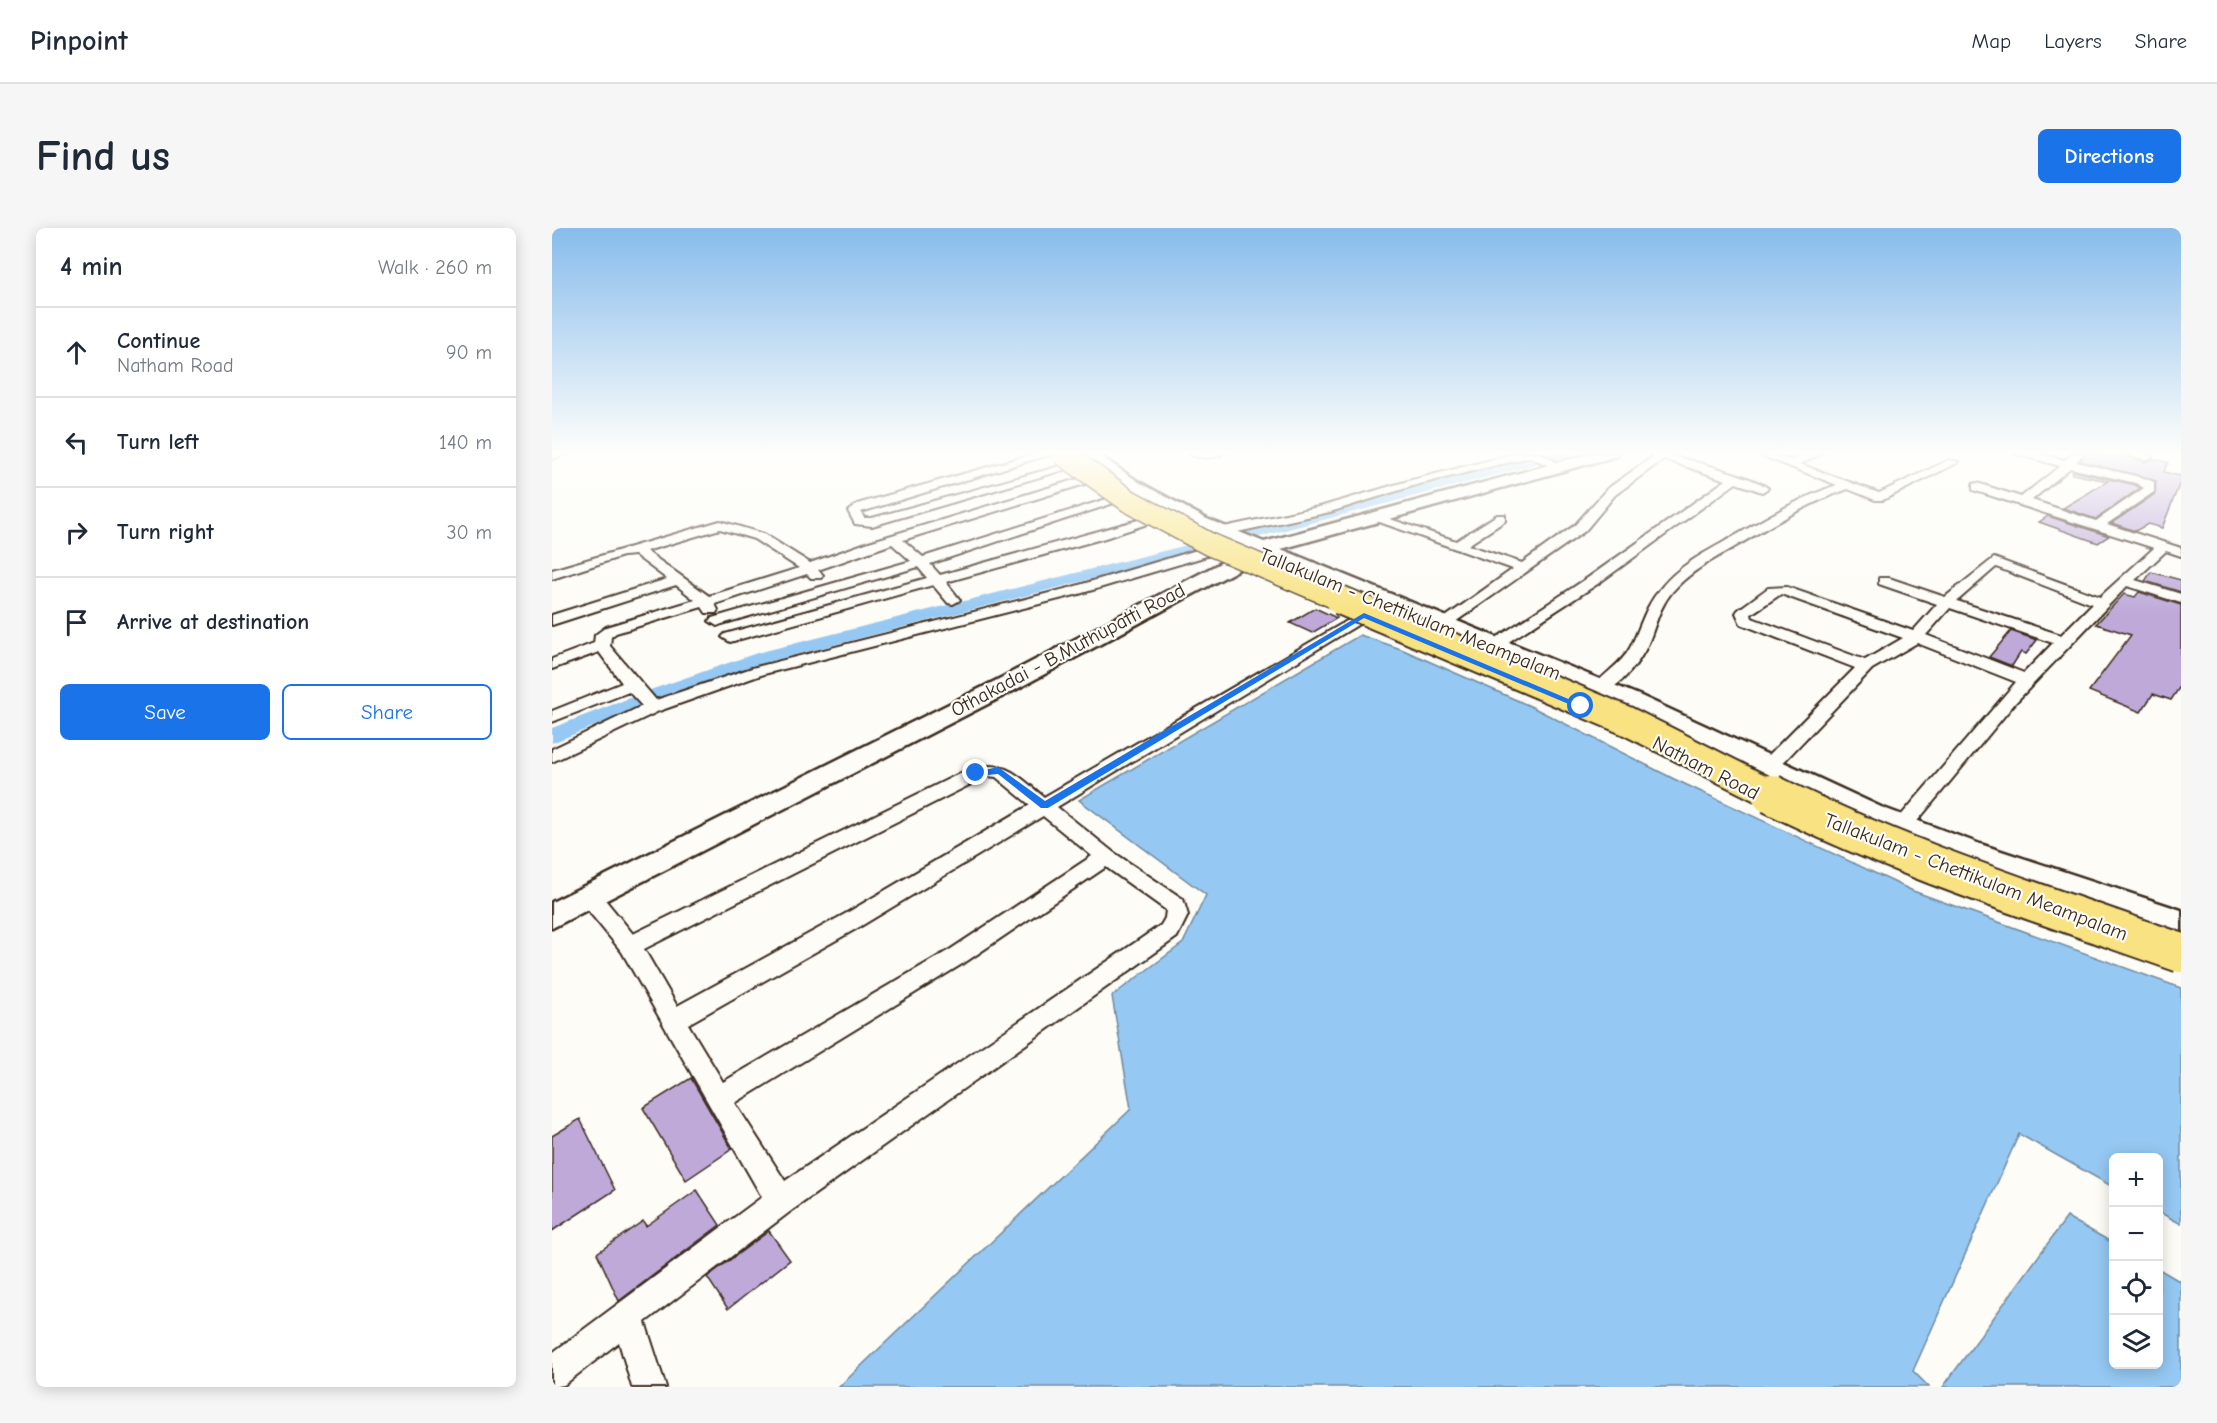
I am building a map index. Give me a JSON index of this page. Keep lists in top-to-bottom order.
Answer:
{
  "streets": {
    "highway": ["Tallakulam - Chettikulam Meampalam"],
    "main road": ["Othakadai - B.Muthupatti Road", "Natham Road"]
  },
  "crossings": [
    ["Othakadai - B.Muthupatti Road", "Natham Road"]
  ],
  "page": {
    "header": "Pinpoint",
    "nav": ["Map", "Layers", "Share"],
    "buttons": [
      "Directions",
      ["Save", "Share"]
    ],
    "title": "Find us",
    "heading": ["4 min", "Walk · 260 m"],
    "list": [
      ["Continue", "Natham Road", "90 m"],
      ["Turn left", "140 m"],
      ["Turn right", "30 m"],
      "Arrive at destination"
    ],
    "map_buttons": ["+", "−"]
  }
}
